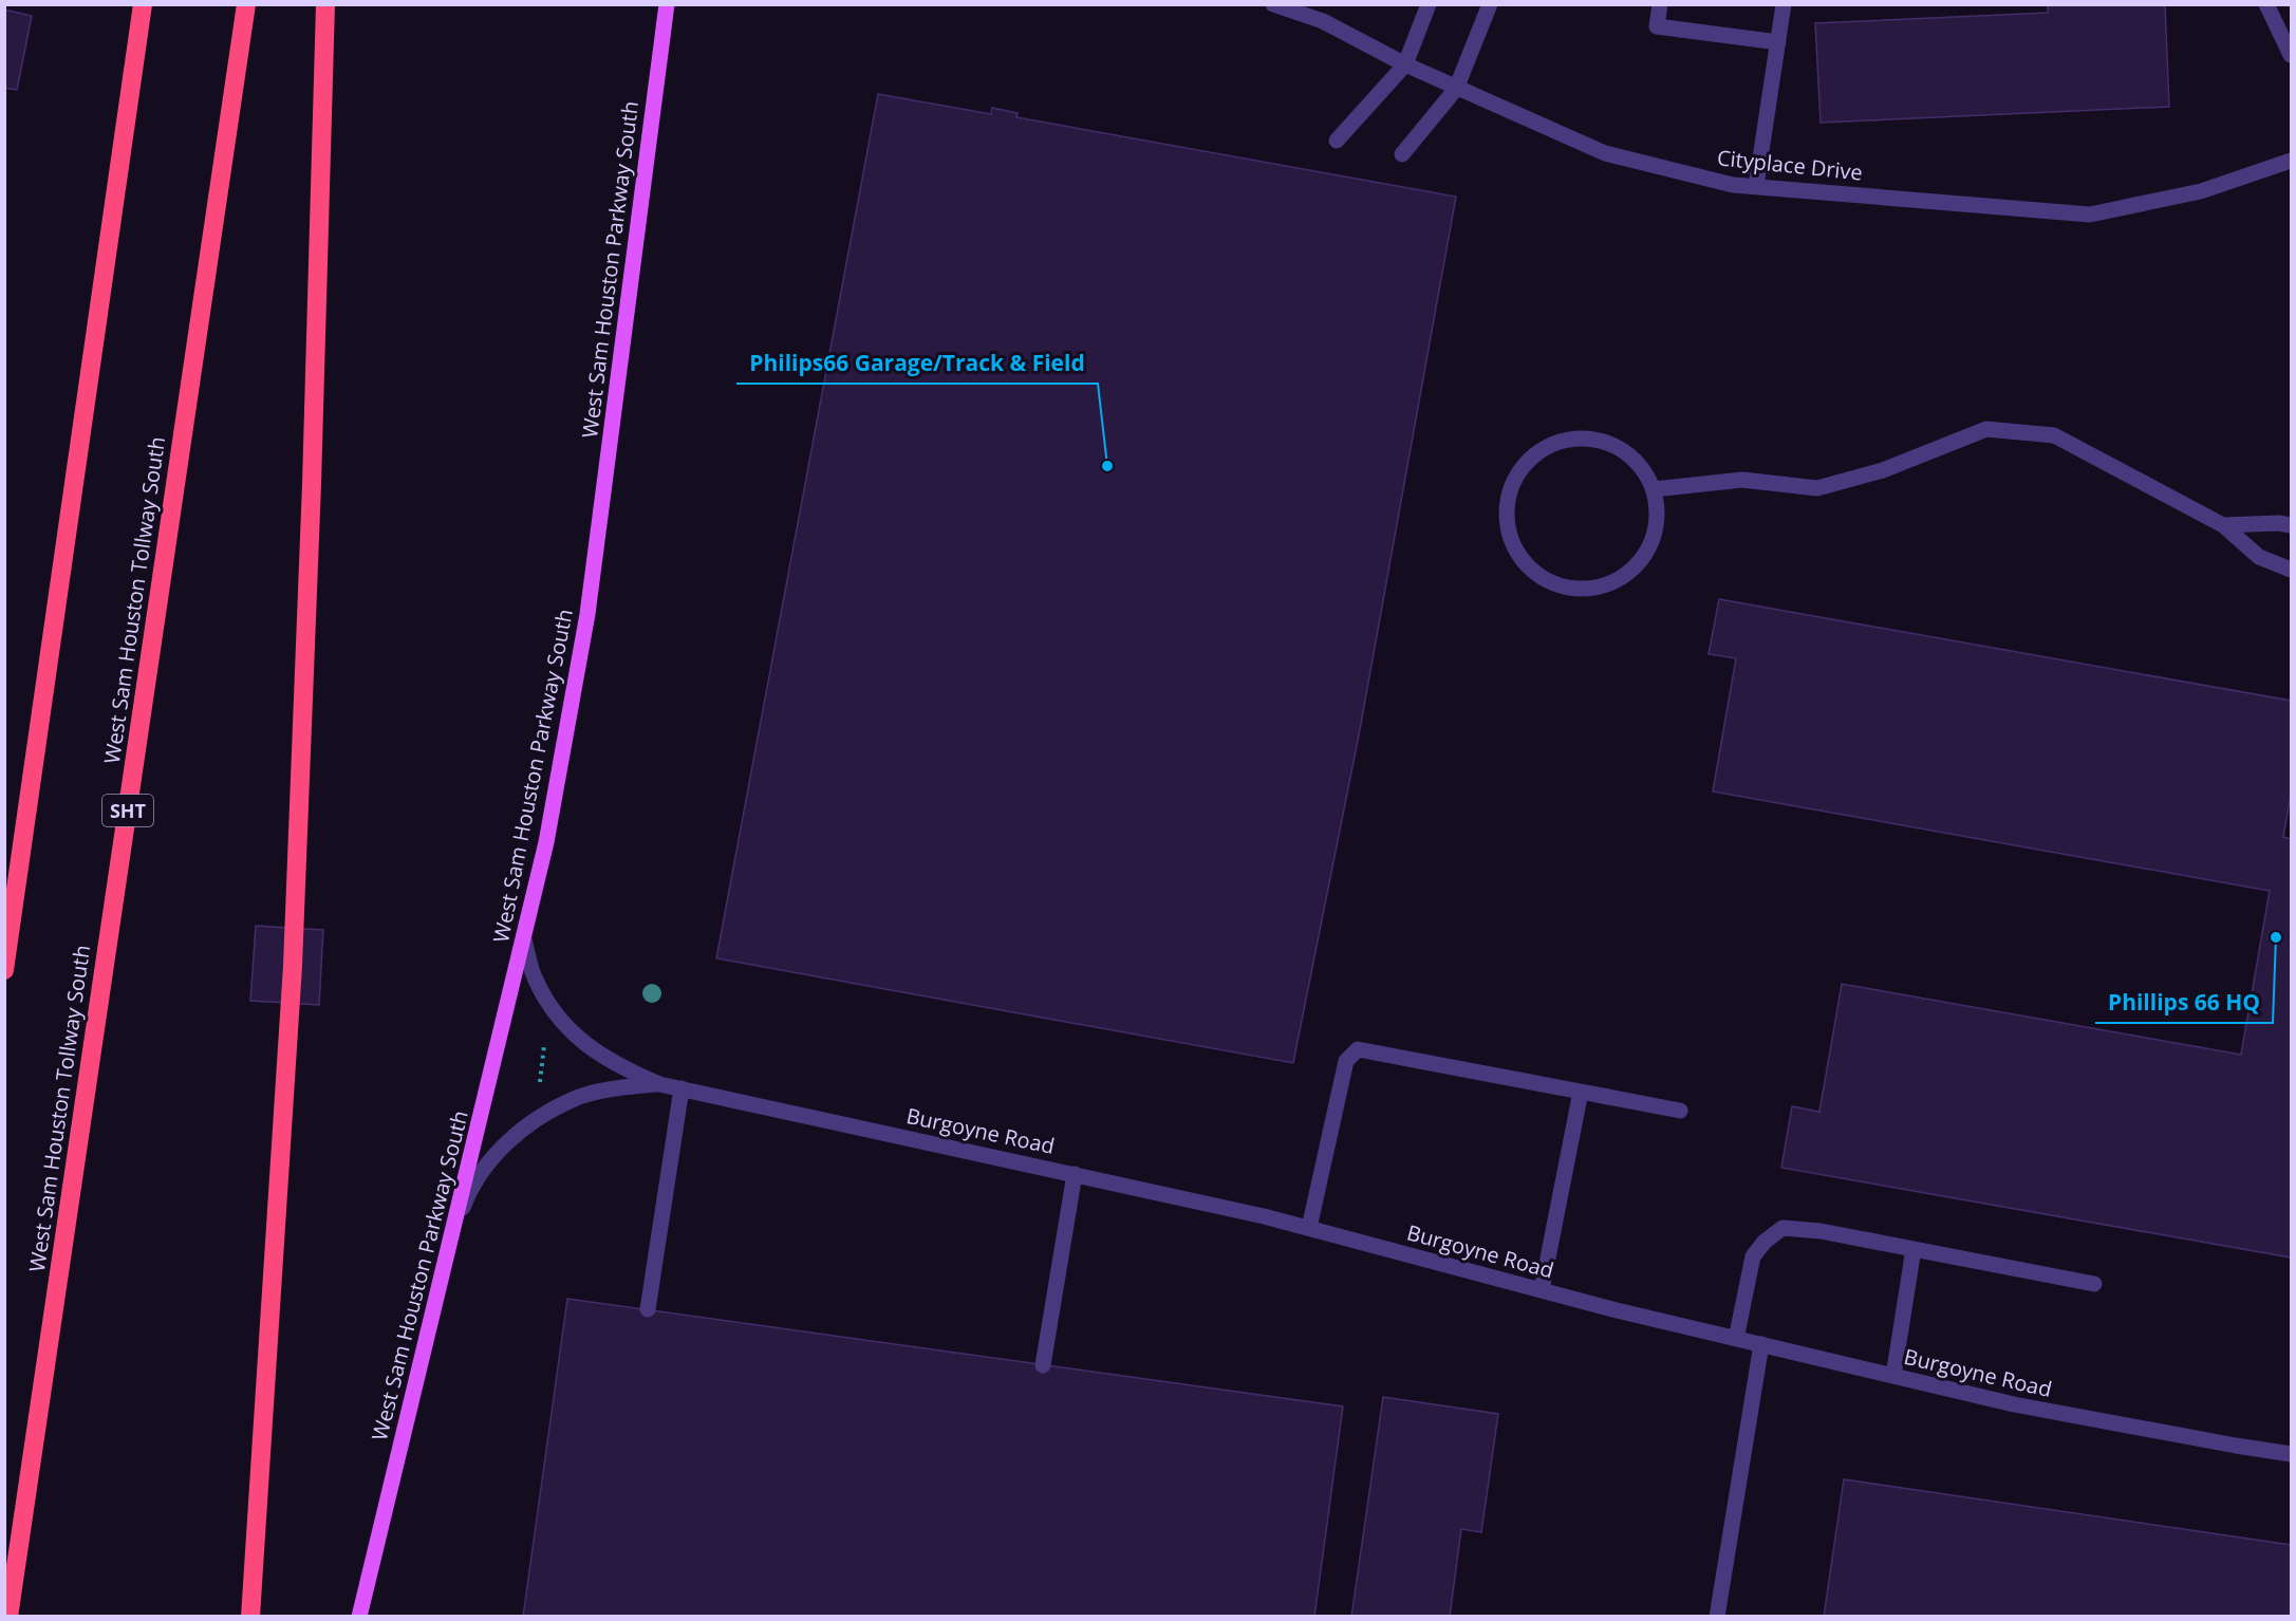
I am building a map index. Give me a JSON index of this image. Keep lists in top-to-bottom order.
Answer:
{
  "streets": {
    "highway": ["West Sam Houston Tollway South", "SHT"],
    "main road": ["West Sam Houston Parkway South"],
    "street": ["Cityplace Drive", "Burgoyne Road"]
  },
  "crossings": [
    ["West Sam Houston Parkway South", "Burgoyne Road"]
  ],
  "places": ["Philips66 Garage/Track & Field", "Phillips 66 HQ"]
}
